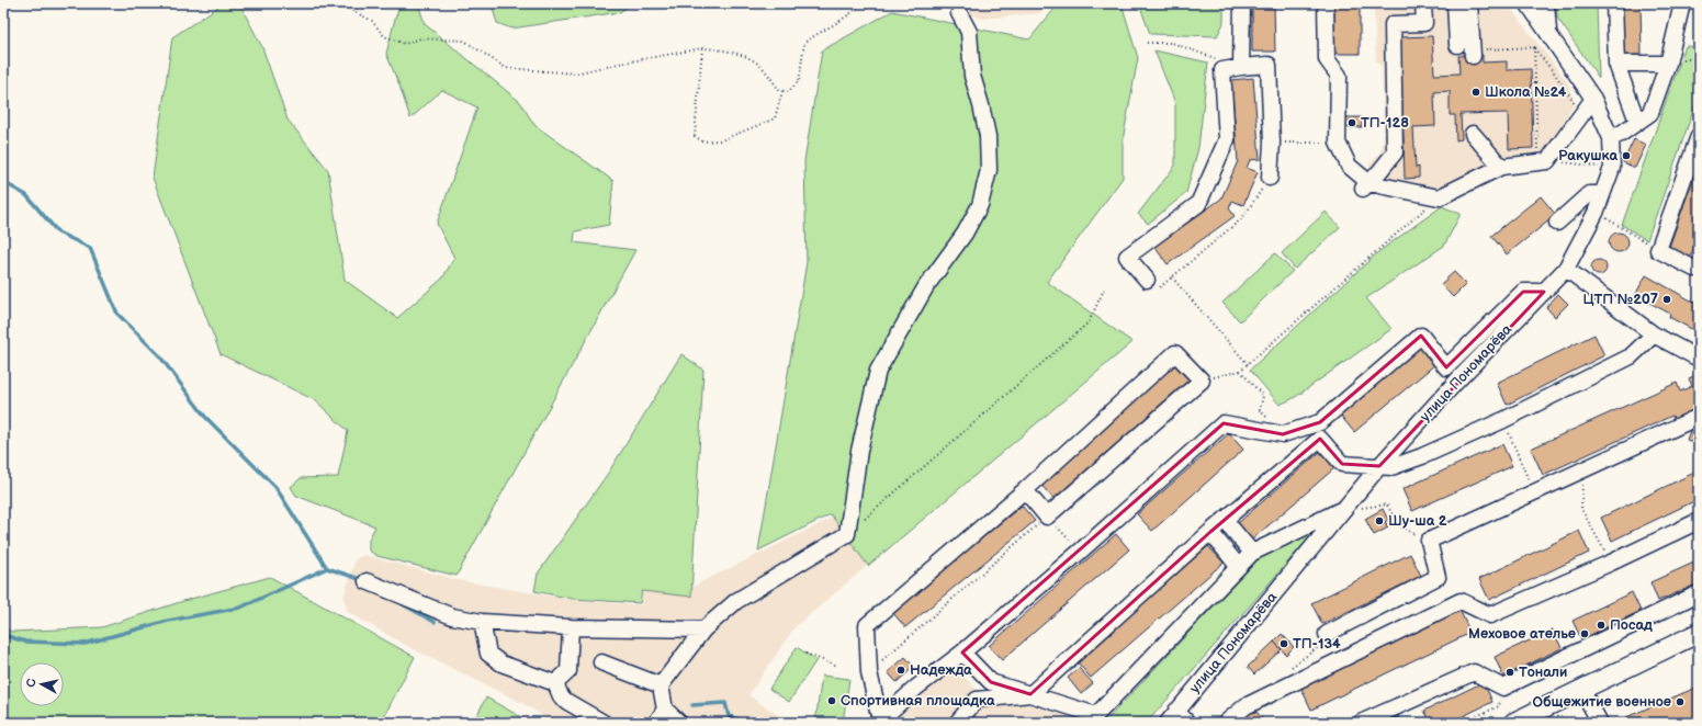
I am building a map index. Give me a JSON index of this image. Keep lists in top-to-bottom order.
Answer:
{
  "streets": {
    "street": ["улица Пономарёва"]
  },
  "places": [
    "Школа №24",
    "ТП-128",
    "Ракушка",
    "ЦТП №207",
    "Шу-ша 2",
    "Посад",
    "Меховое ателье",
    "ТП-134",
    "Надежда",
    "Тонали",
    "Спортивная площадка",
    "Общежитие военное"
  ],
  "north": "left"
}
